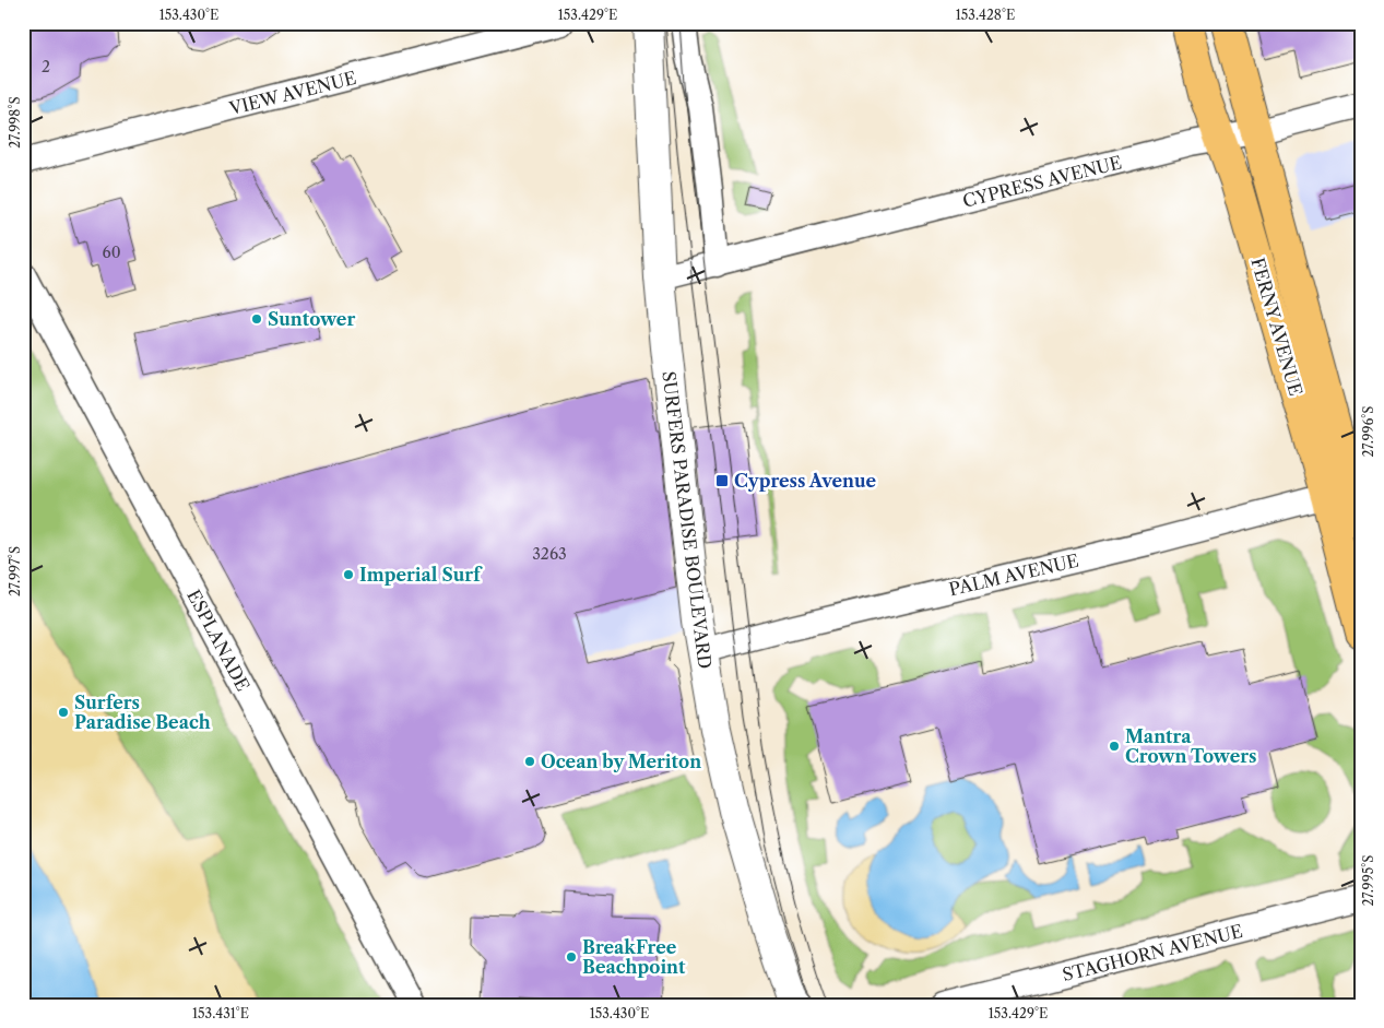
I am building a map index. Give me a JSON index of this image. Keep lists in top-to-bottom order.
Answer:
{
  "streets": {
    "highway": ["FERNY AVENUE"],
    "street": [
      "VIEW AVENUE",
      "CYPRESS AVENUE",
      "SURFERS PARADISE BOULEVARD",
      "PALM AVENUE",
      "ESPLANADE",
      "STAGHORN AVENUE"
    ]
  },
  "crossings": [
    ["CYPRESS AVENUE", "FERNY AVENUE"],
    ["CYPRESS AVENUE", "SURFERS PARADISE BOULEVARD"],
    ["FERNY AVENUE", "PALM AVENUE"],
    ["SURFERS PARADISE BOULEVARD", "PALM AVENUE"]
  ],
  "places": {
    "other": [
      "Suntower",
      "Imperial Surf",
      "Surfers Paradise Beach",
      "Mantra Crown Towers",
      "Ocean by Meriton",
      "BreakFree Beachpoint"
    ],
    "transit": ["Cypress Avenue"]
  },
  "house_numbers": ["2", "60", "3263"],
  "coordinates": [
    "153.430°E",
    "153.429°E",
    "153.428°E",
    "27.998°S",
    "27.996°S",
    "27.997°S",
    "27.995°S",
    "153.431°E"
  ]
}
